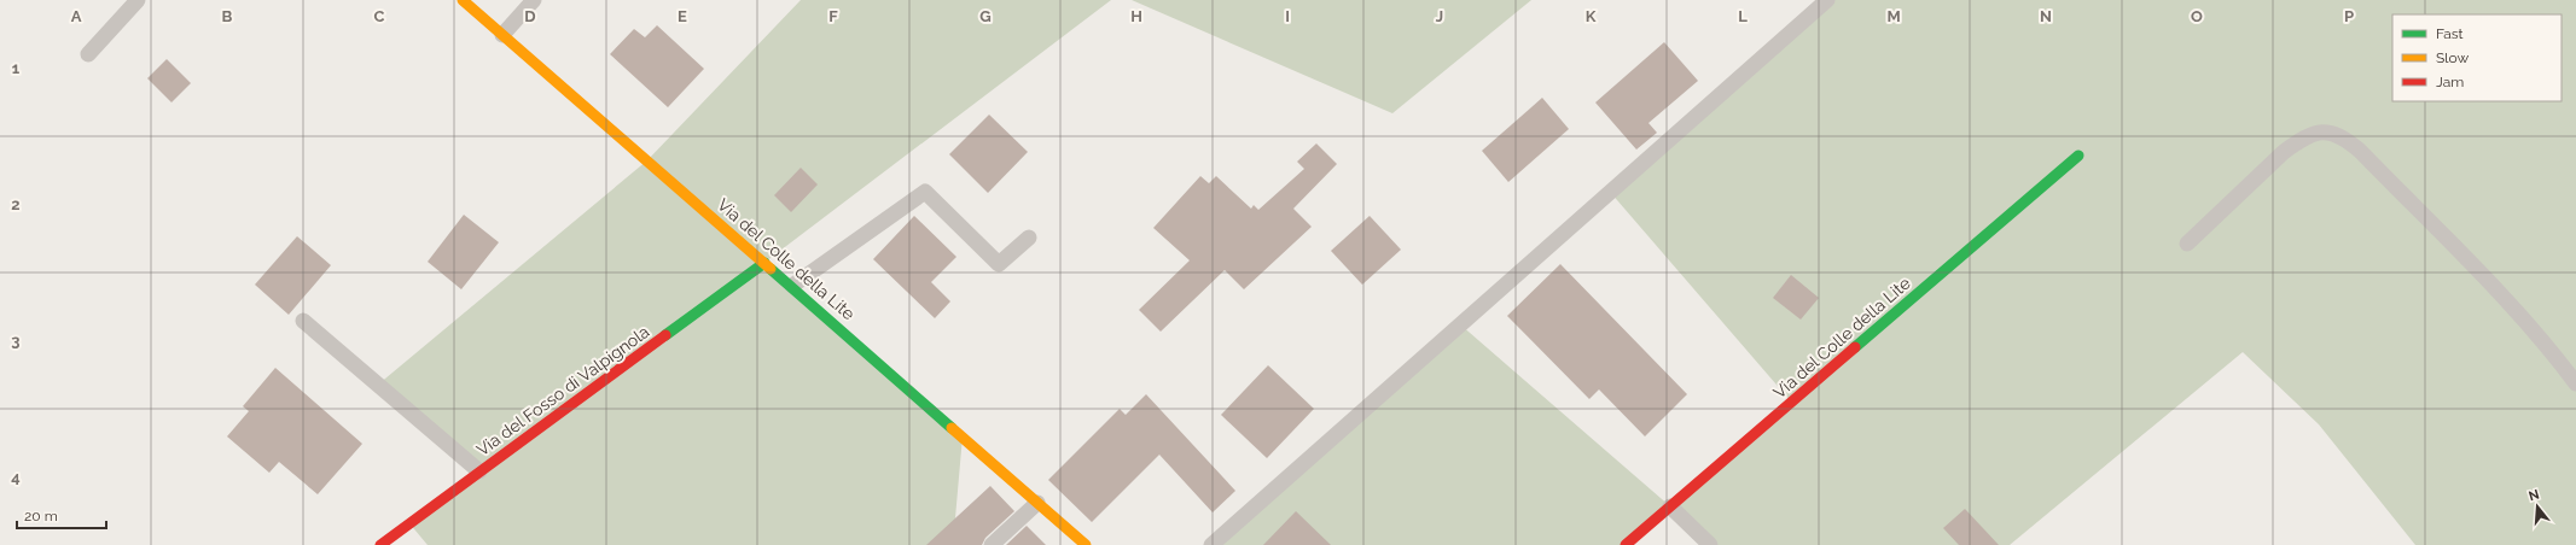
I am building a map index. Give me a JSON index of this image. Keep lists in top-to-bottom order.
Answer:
{
  "streets": {
    "street": ["Via del Colle della Lite", "Via del Fosso di Valpignola"]
  },
  "crossings": [
    ["Via del Colle della Lite", "Via del Fosso di Valpignola"]
  ],
  "legend": ["Fast", "Slow", "Jam"],
  "scale_bar": "20 m",
  "north": "top",
  "grid": {
    "columns": [
      "A",
      "B",
      "C",
      "D",
      "E",
      "F",
      "G",
      "H",
      "I",
      "J",
      "K",
      "L",
      "M",
      "N",
      "O",
      "P"
    ],
    "rows": [
      "1",
      "2",
      "3",
      "4"
    ]
  }
}
